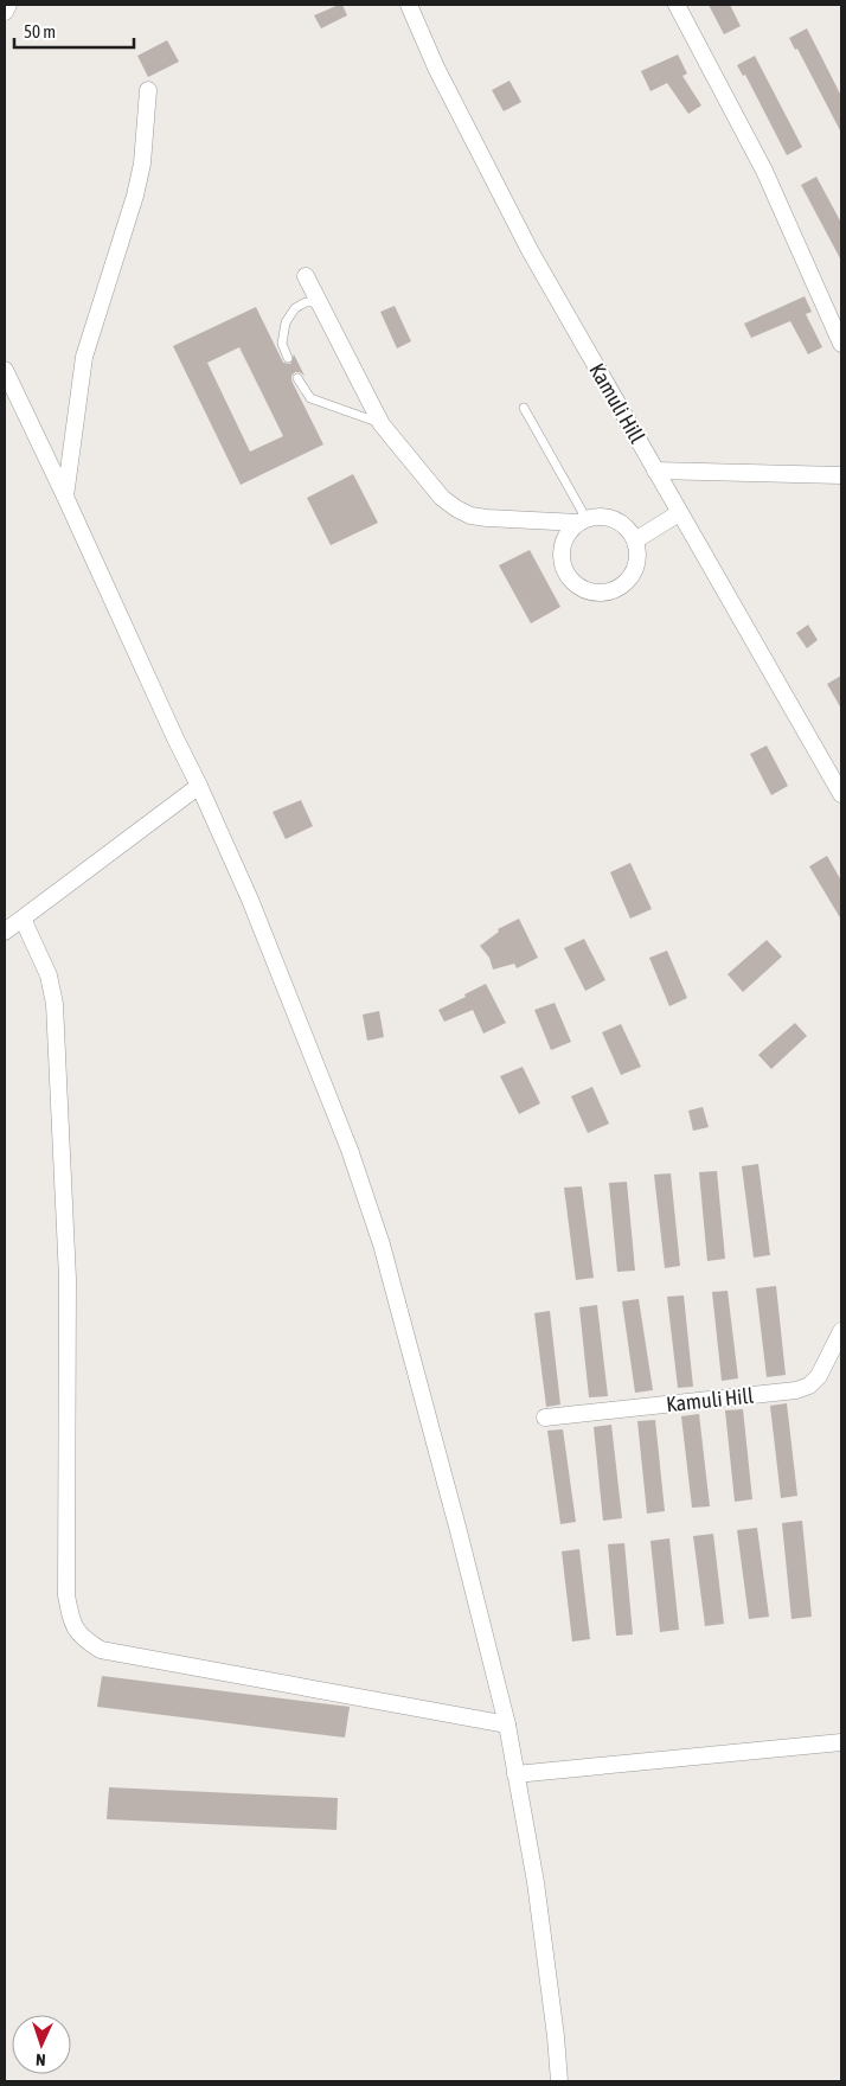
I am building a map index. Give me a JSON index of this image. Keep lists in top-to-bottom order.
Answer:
{
  "streets": {
    "street": ["Kamuli Hill"]
  },
  "scale_bar": "50 m",
  "north": "bottom"
}
